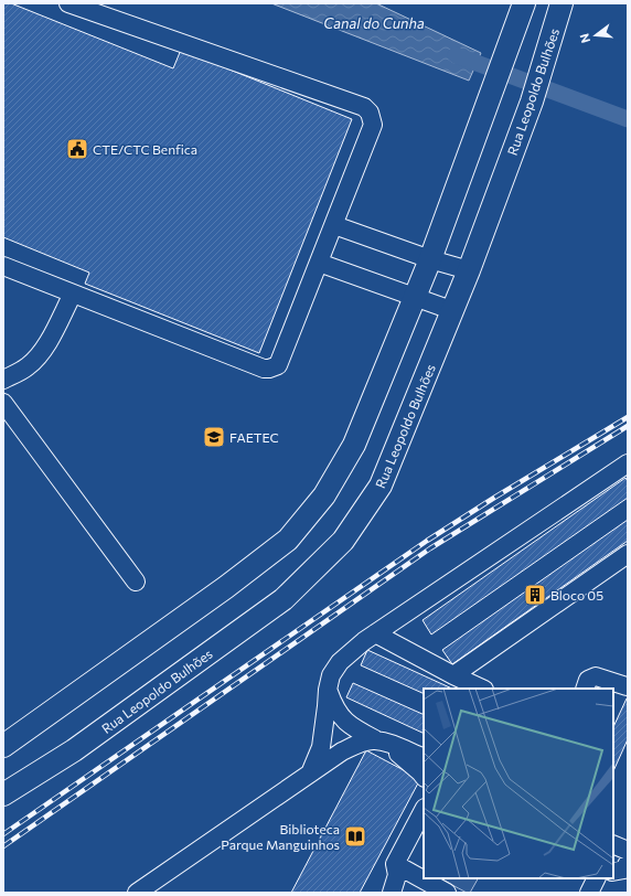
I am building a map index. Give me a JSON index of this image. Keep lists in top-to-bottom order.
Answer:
{
  "streets": {
    "main road": ["Rua Leopoldo Bulhões"]
  },
  "water": ["Canal do Cunha"],
  "places": {
    "public building": ["CTE/CTC Benfica"],
    "school or university": ["FAETEC"],
    "building": ["Bloco 05"],
    "library": ["Biblioteca Parque Manguinhos"]
  },
  "north": "left"
}
